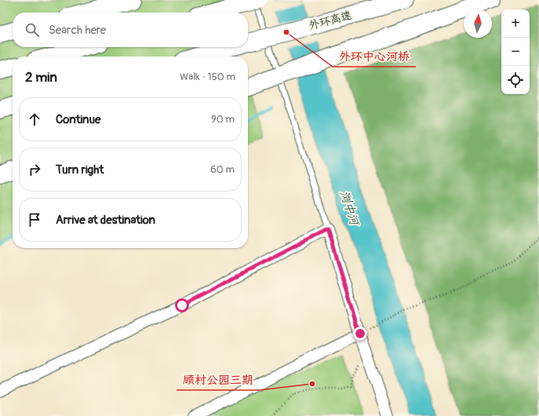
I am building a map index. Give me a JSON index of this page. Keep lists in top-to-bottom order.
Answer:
{
  "streets": {
    "highway": ["外环高速"]
  },
  "water": ["浏中河"],
  "places": ["外环中心河桥", "顾村公园三期"],
  "north": "top",
  "page": {
    "map_buttons": ["+", "−"],
    "search": "Search here",
    "heading": ["2 min", "Walk · 150 m"],
    "list": [
      ["Continue", "90 m"],
      ["Turn right", "60 m"],
      "Arrive at destination"
    ]
  }
}
